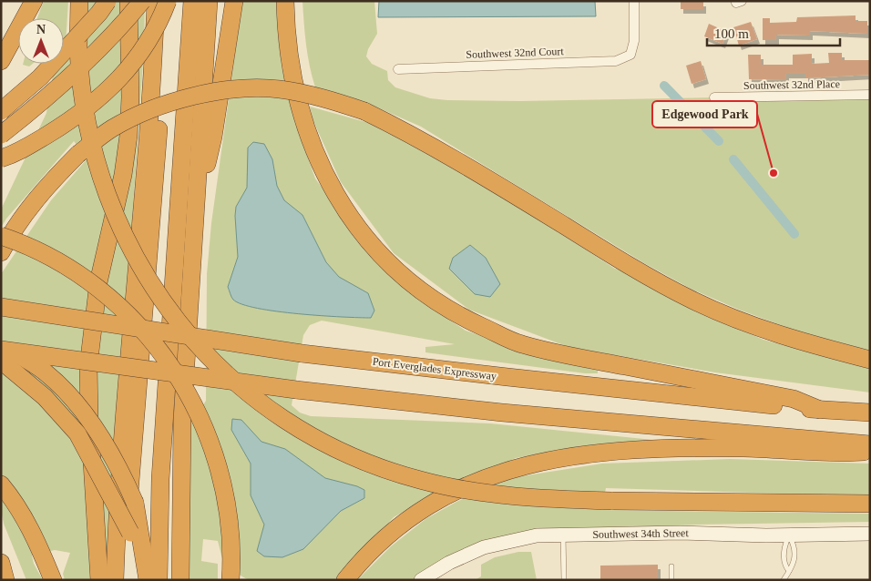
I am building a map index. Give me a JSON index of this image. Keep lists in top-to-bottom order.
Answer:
{
  "streets": {
    "highway": ["Port Everglades Expressway"],
    "street": ["Southwest 32nd Court", "Southwest 32nd Place", "Southwest 34th Street"]
  },
  "places": ["Edgewood Park"],
  "scale_bar": "100 m",
  "north": "top"
}
